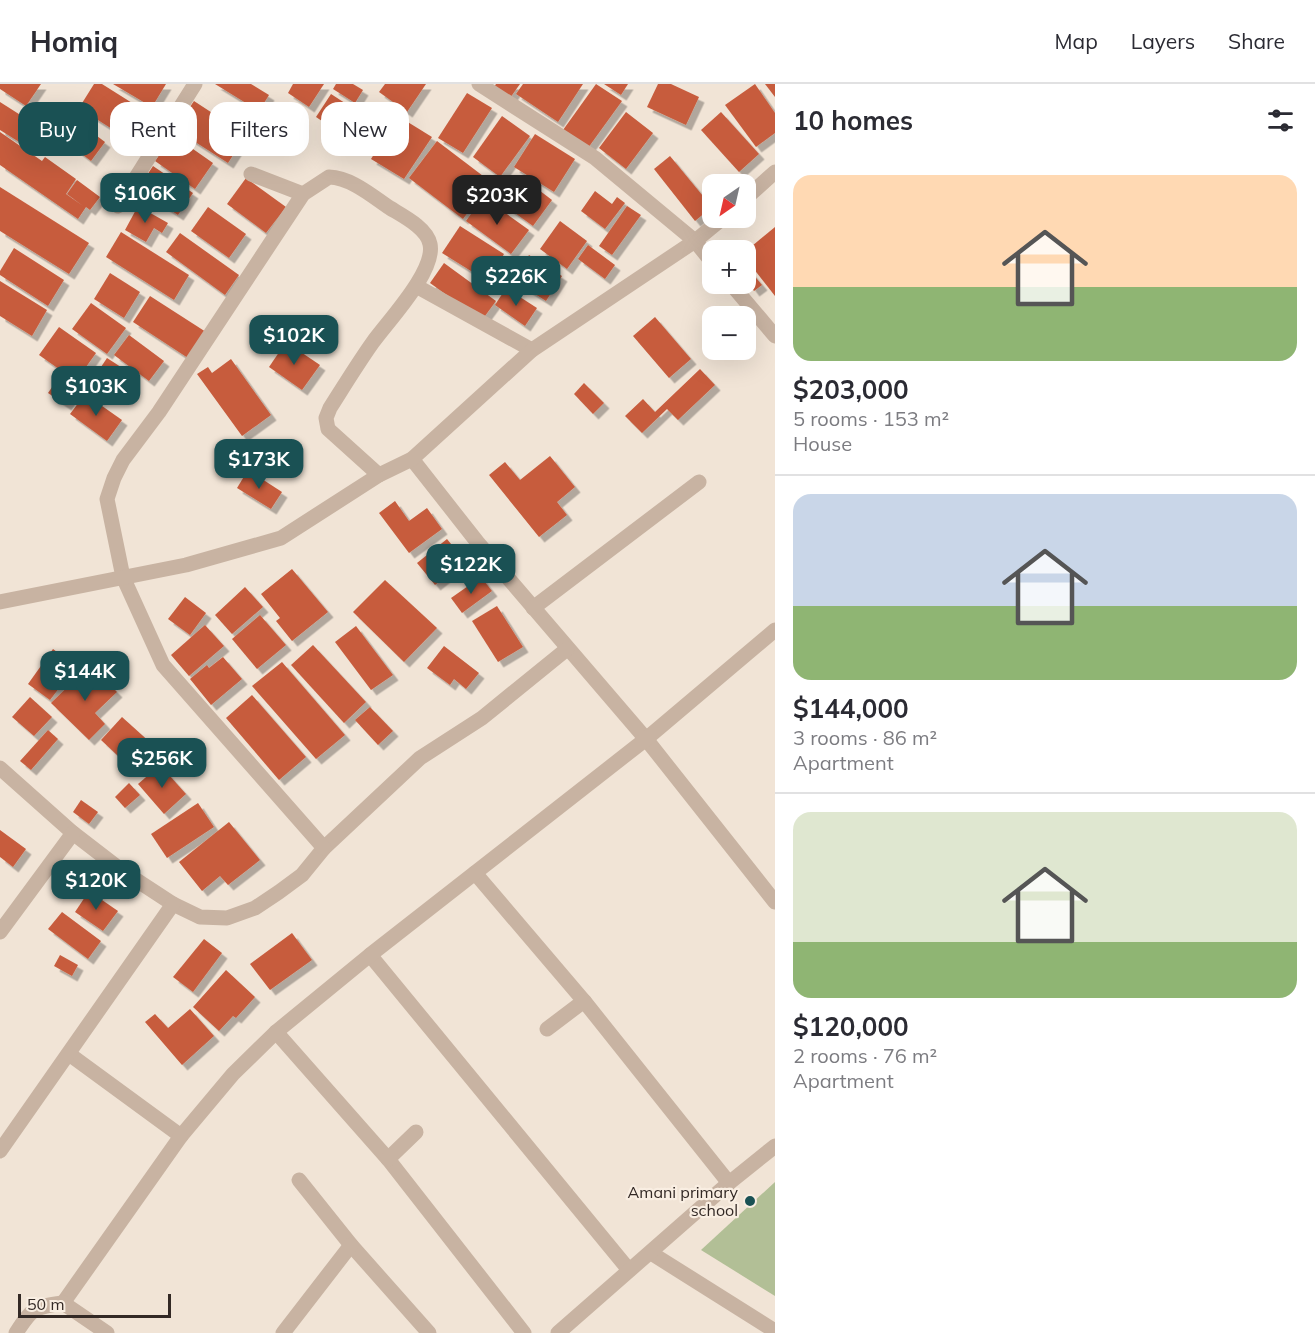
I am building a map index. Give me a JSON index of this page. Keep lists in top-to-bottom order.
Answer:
{
  "places": ["Amani primary school"],
  "scale_bar": "50 m",
  "north": "bottom left",
  "page": {
    "header": "Homiq",
    "nav": ["Map", "Layers", "Share"],
    "heading": "10 homes",
    "chip": [
      "Buy",
      "Rent",
      "Filters",
      "New"
    ],
    "list": [
      {
        "name": "$203,000",
        "note": "5 rooms · 153 m² · House"
      },
      {
        "name": "$144,000",
        "note": "3 rooms · 86 m² · Apartment"
      },
      {
        "name": "$120,000",
        "note": "2 rooms · 76 m² · Apartment"
      }
    ],
    "price": [
      "$106K",
      "$203K",
      "$226K",
      "$102K",
      "$103K",
      "$173K",
      "$122K",
      "$144K",
      "$256K",
      "$120K"
    ],
    "map_buttons": ["+", "−"],
    "scale": "50 m"
  }
}
